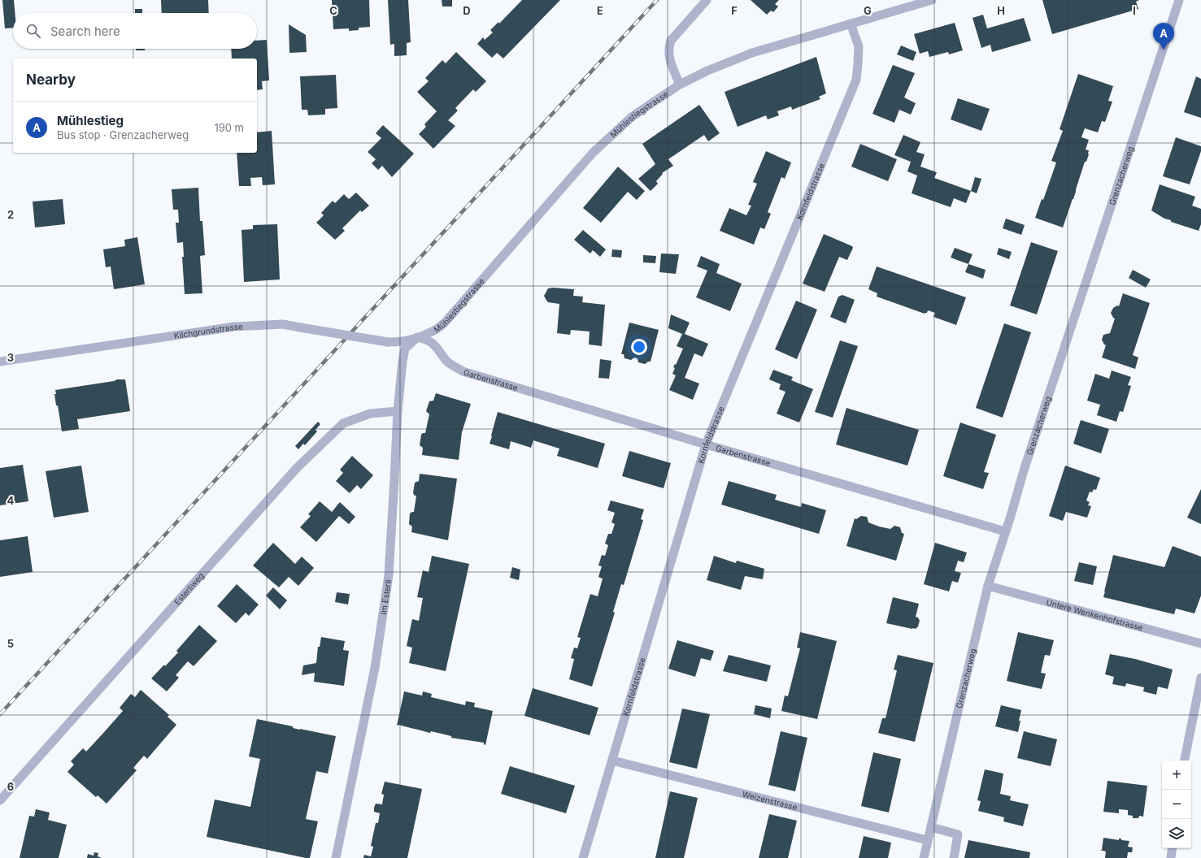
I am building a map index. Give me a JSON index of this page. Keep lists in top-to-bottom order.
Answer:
{
  "streets": {
    "street": [
      "Mühlestiegstrasse",
      "Grenzacherweg",
      "Kornfeldstrasse",
      "Kilchgrundstrasse",
      "Garbenstrasse",
      "Esterliweg",
      "Im Esterli",
      "Untere Wenkenhofstrasse",
      "Weizenstrasse"
    ]
  },
  "crossings": [
    ["Mühlestiegstrasse", "Kornfeldstrasse"],
    ["Mühlestiegstrasse", "Kilchgrundstrasse"],
    ["Mühlestiegstrasse", "Garbenstrasse"],
    ["Mühlestiegstrasse", "Im Esterli"],
    ["Grenzacherweg", "Garbenstrasse"],
    ["Grenzacherweg", "Untere Wenkenhofstrasse"],
    ["Grenzacherweg", "Weizenstrasse"],
    ["Kornfeldstrasse", "Garbenstrasse"],
    ["Kornfeldstrasse", "Weizenstrasse"],
    ["Kilchgrundstrasse", "Garbenstrasse"],
    ["Kilchgrundstrasse", "Im Esterli"],
    ["Garbenstrasse", "Im Esterli"],
    ["Esterliweg", "Im Esterli"]
  ],
  "page": {
    "search": "Search here",
    "pins": "A",
    "heading": "Nearby",
    "list": [
      {
        "mark": "A",
        "name": "Mühlestieg",
        "note": "Bus stop · Grenzacherweg",
        "value": "190 m"
      }
    ],
    "map_buttons": ["+", "−"]
  },
  "grid": {
    "columns": [
      "C",
      "D",
      "E",
      "F",
      "G",
      "H",
      "I"
    ],
    "rows": [
      "2",
      "3",
      "4",
      "5",
      "6"
    ]
  }
}
